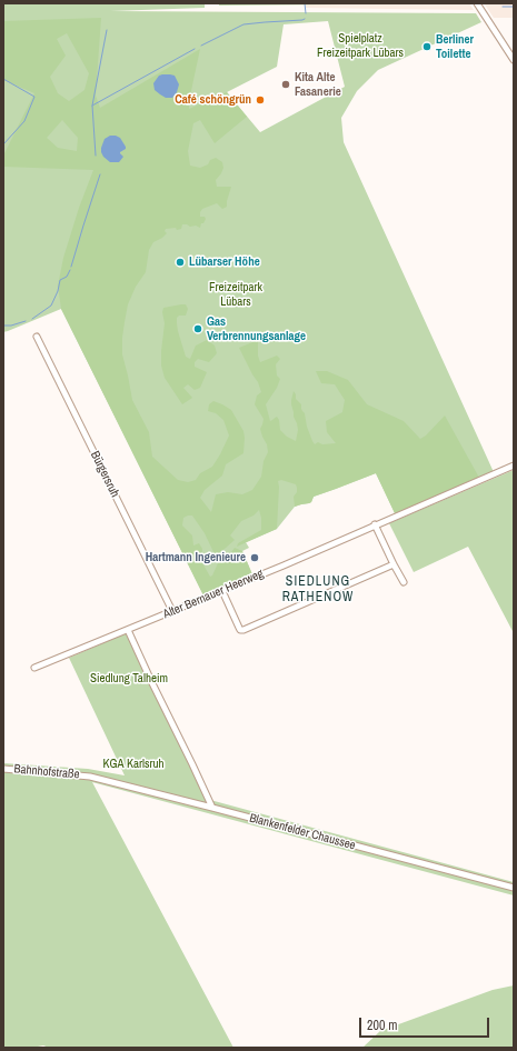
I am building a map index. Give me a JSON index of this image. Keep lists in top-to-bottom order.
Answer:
{
  "streets": {
    "street": [
      "Bürgersruh",
      "Alter Bernauer Heerweg",
      "Bahnhofstraße",
      "Blankenfelder Chaussee"
    ]
  },
  "crossings": [
    ["Bürgersruh", "Alter Bernauer Heerweg"],
    ["Bahnhofstraße", "Blankenfelder Chaussee"]
  ],
  "districts": ["SIEDLUNG RATHENOW"],
  "parks": [
    "Spielplatz Freizeitpark Lübars",
    "Freizeitpark Lübars",
    "Siedlung Talheim",
    "KGA Karlsruh"
  ],
  "places": [
    "Berliner Toilette",
    "Kita Alte Fasanerie",
    "Café schöngrün",
    "Lübarser Höhe",
    "Gas Verbrennungsanlage",
    "Hartmann Ingenieure"
  ],
  "scale_bar": "200 m"
}
